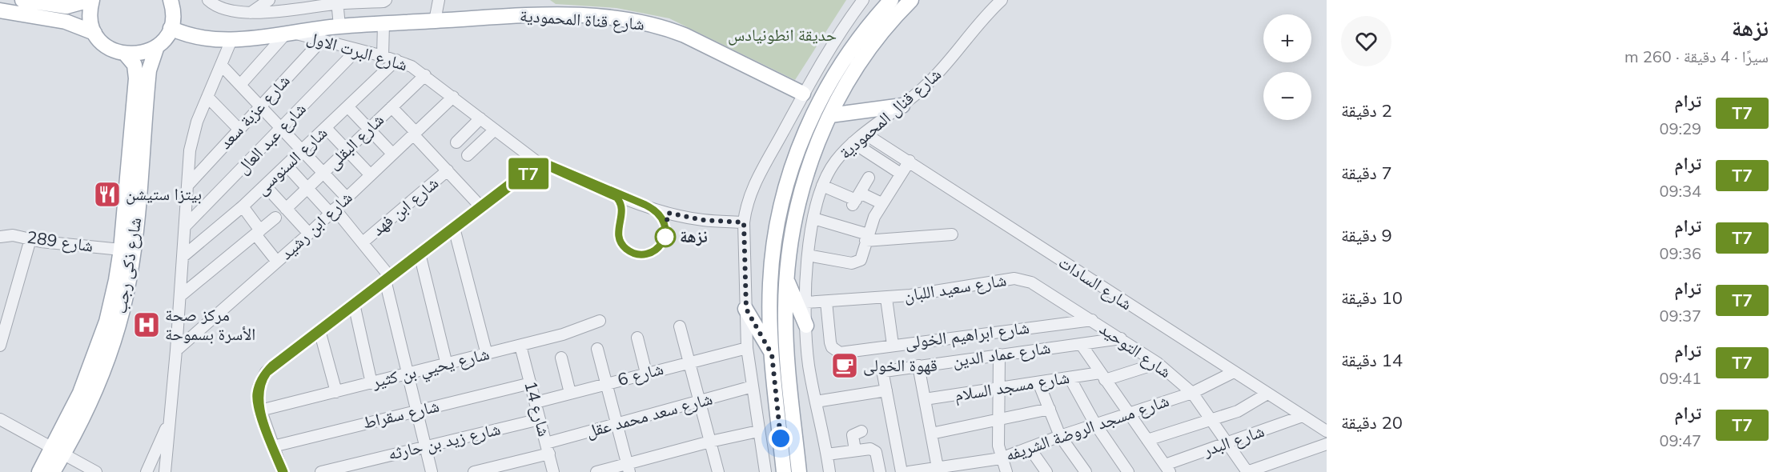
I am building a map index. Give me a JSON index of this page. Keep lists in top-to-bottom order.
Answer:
{
  "streets": {
    "main road": ["شارع قناة المحمودية", "شارع البرت الاول", "شارع ذكى رجب"],
    "street": [
      "شارع عزبة سعد",
      "شارع قنال المحمودية",
      "شارع عبد العال",
      "شارع البقلى",
      "شارع السنوسى",
      "شارع ابن فهد",
      "شارع ابن رشيد",
      "شارع 289",
      "شارع السادات",
      "شارع سعيد اللبان",
      "شارع ابراهيم الخولى",
      "شارع التوحيد",
      "شارع عماد الدين",
      "شارع يحيي بن كثير",
      "شارع 6",
      "شارع مسجد السلام",
      "شارع 14",
      "شارع سقراط",
      "شارع سعد محمد عقل",
      "شارع مسجد الروضة الشريفه",
      "شارع البدر",
      "شارع زيد بن حارثه"
    ]
  },
  "crossings": [
    ["شارع قناة المحمودية", "شارع البرت الاول"],
    ["شارع البرت الاول", "شارع عزبة سعد"],
    ["شارع البرت الاول", "شارع عبد العال"],
    ["شارع البرت الاول", "شارع البقلى"],
    ["شارع البرت الاول", "شارع السنوسى"],
    ["شارع البرت الاول", "شارع ابن رشيد"],
    ["شارع البرت الاول", "شارع ذكى رجب"],
    ["شارع قنال المحمودية", "شارع السادات"],
    ["شارع قنال المحمودية", "شارع سعيد اللبان"],
    ["شارع 289", "شارع ذكى رجب"],
    ["شارع السادات", "شارع مسجد الروضة الشريفه"],
    ["شارع السادات", "شارع البدر"],
    ["شارع سعيد اللبان", "شارع ابراهيم الخولى"],
    ["شارع سعيد اللبان", "شارع التوحيد"],
    ["شارع ابراهيم الخولى", "شارع التوحيد"],
    ["شارع التوحيد", "شارع عماد الدين"],
    ["شارع التوحيد", "شارع مسجد السلام"],
    ["شارع التوحيد", "شارع مسجد الروضة الشريفه"],
    ["شارع التوحيد", "شارع البدر"],
    ["شارع يحيي بن كثير", "شارع 14"],
    ["شارع 6", "شارع 14"],
    ["شارع 14", "شارع سقراط"],
    ["شارع 14", "شارع سعد محمد عقل"],
    ["شارع 14", "شارع زيد بن حارثه"]
  ],
  "parks": ["حديقة انطونيادس"],
  "places": {
    "restaurant": ["بيتزا ستيشن"],
    "other": ["نزهة"],
    "hospital": ["مركز صحة الأسرة بسموحة"],
    "cafe": ["قهوة الخولى"]
  },
  "lines": ["tram line T7"],
  "page": {
    "heading": ["نزهة", "سيرًا · 4 دقيقة · 260 m"],
    "on_map": "T7",
    "map_buttons": ["+", "−"],
    "list": [
      {
        "mark": "T7",
        "name": "ترام",
        "note": "09:29",
        "value": "2 دقيقة"
      },
      {
        "mark": "T7",
        "name": "ترام",
        "note": "09:34",
        "value": "7 دقيقة"
      },
      {
        "mark": "T7",
        "name": "ترام",
        "note": "09:36",
        "value": "9 دقيقة"
      },
      {
        "mark": "T7",
        "name": "ترام",
        "note": "09:37",
        "value": "10 دقيقة"
      },
      {
        "mark": "T7",
        "name": "ترام",
        "note": "09:41",
        "value": "14 دقيقة"
      },
      {
        "mark": "T7",
        "name": "ترام",
        "note": "09:47",
        "value": "20 دقيقة"
      }
    ]
  }
}
